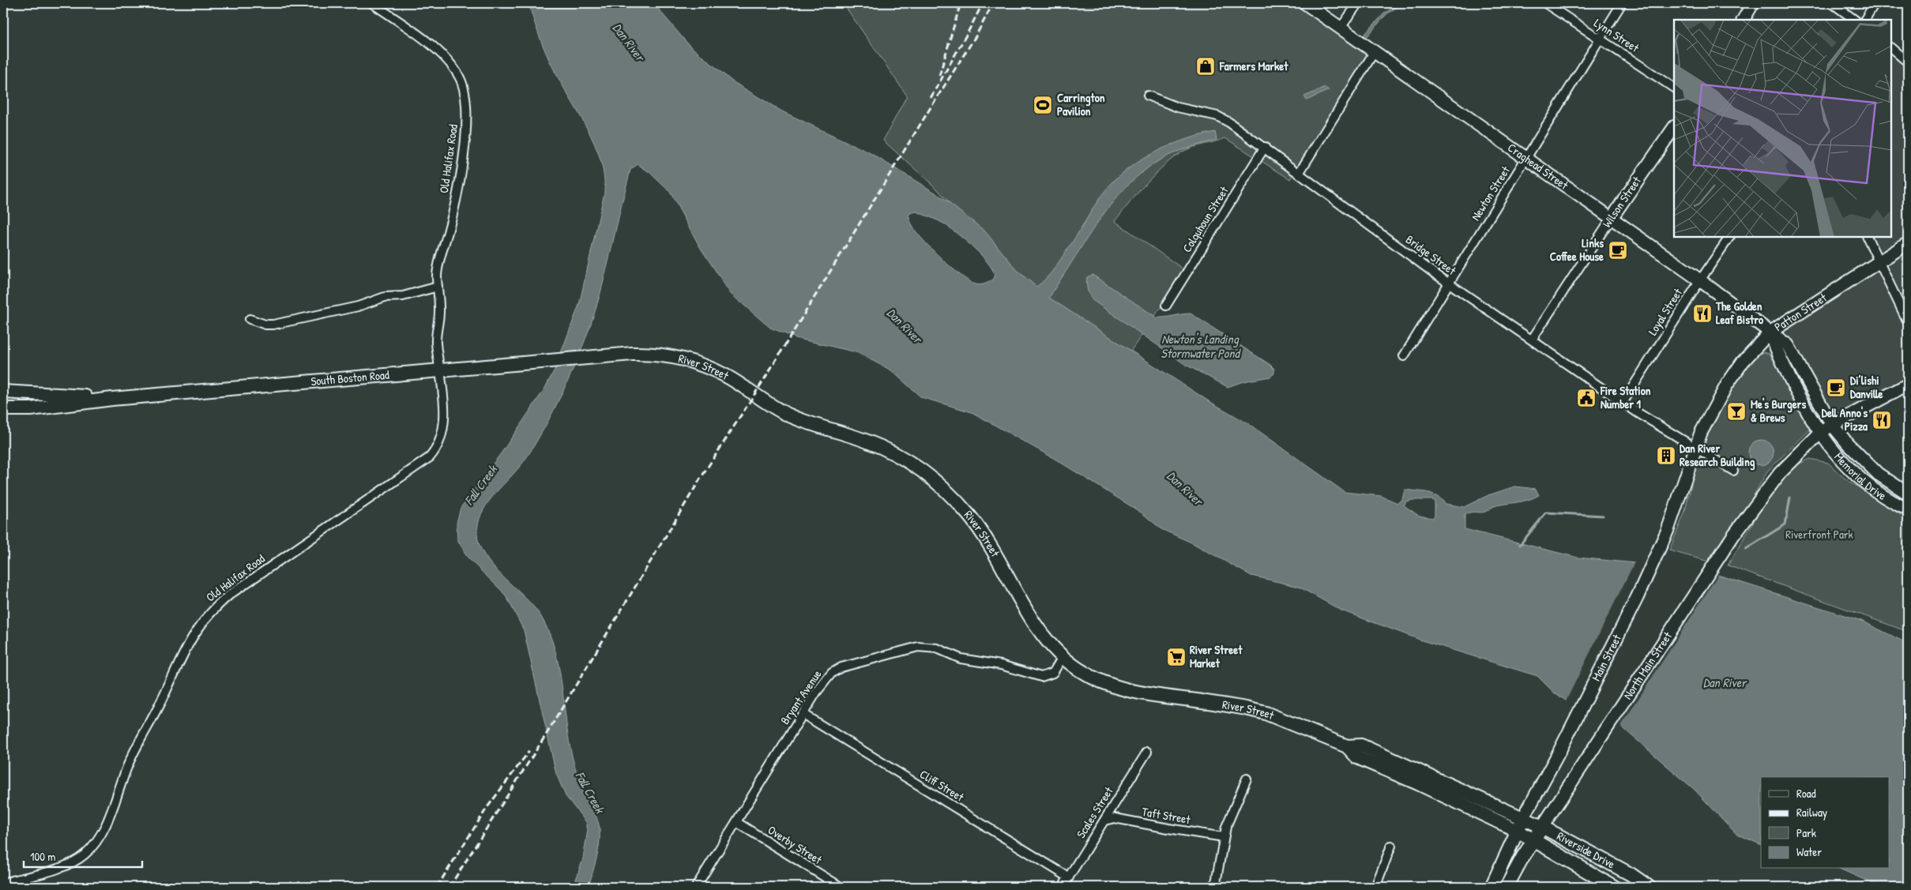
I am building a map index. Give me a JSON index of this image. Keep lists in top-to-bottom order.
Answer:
{
  "streets": {
    "main road": [
      "Craghead Street",
      "Wilson Street",
      "Patton Street",
      "River Street",
      "South Boston Road",
      "Memorial Drive",
      "Main Street",
      "North Main Street",
      "Riverside Drive"
    ],
    "street": [
      "Lynn Street",
      "Old Halifax Road",
      "Newton Street",
      "Colquhoun Street",
      "Bridge Street",
      "Loyal Street",
      "Bryant Avenue",
      "Cliff Street",
      "Scales Street",
      "Taft Street",
      "Overby Street"
    ]
  },
  "crossings": [
    ["Lynn Street", "Newton Street"],
    ["Old Halifax Road", "South Boston Road"],
    ["Craghead Street", "Newton Street"],
    ["Craghead Street", "Wilson Street"],
    ["Craghead Street", "Loyal Street"],
    ["Craghead Street", "Patton Street"],
    ["Craghead Street", "Memorial Drive"],
    ["Newton Street", "Bridge Street"],
    ["Wilson Street", "Bridge Street"],
    ["Colquhoun Street", "Bridge Street"],
    ["Bridge Street", "Loyal Street"],
    ["Bridge Street", "Patton Street"],
    ["Patton Street", "Main Street"],
    ["River Street", "South Boston Road"],
    ["River Street", "Main Street"],
    ["River Street", "North Main Street"],
    ["River Street", "Bryant Avenue"],
    ["River Street", "Riverside Drive"],
    ["Memorial Drive", "North Main Street"],
    ["North Main Street", "Riverside Drive"],
    ["Bryant Avenue", "Cliff Street"],
    ["Bryant Avenue", "Overby Street"],
    ["Cliff Street", "Scales Street"],
    ["Scales Street", "Taft Street"]
  ],
  "water": ["Dan River", "Newton's Landing Stormwater Pond", "Fall Creek"],
  "parks": ["Riverfront Park"],
  "places": {
    "shop": ["Farmers Market"],
    "sports": ["Carrington Pavilion"],
    "cafe": ["Links Coffee House", "Di’lishi Danville"],
    "restaurant": ["The Golden Leaf Bistro", "Dell Anno's Pizza"],
    "public building": ["Fire Station Number 1"],
    "bar": ["Me's Burgers & Brews"],
    "building": ["Dan River Research Building"],
    "supermarket": ["River Street Market"]
  },
  "legend": [
    "Road",
    "Railway",
    "Park",
    "Water"
  ],
  "scale_bar": "100 m"
}
